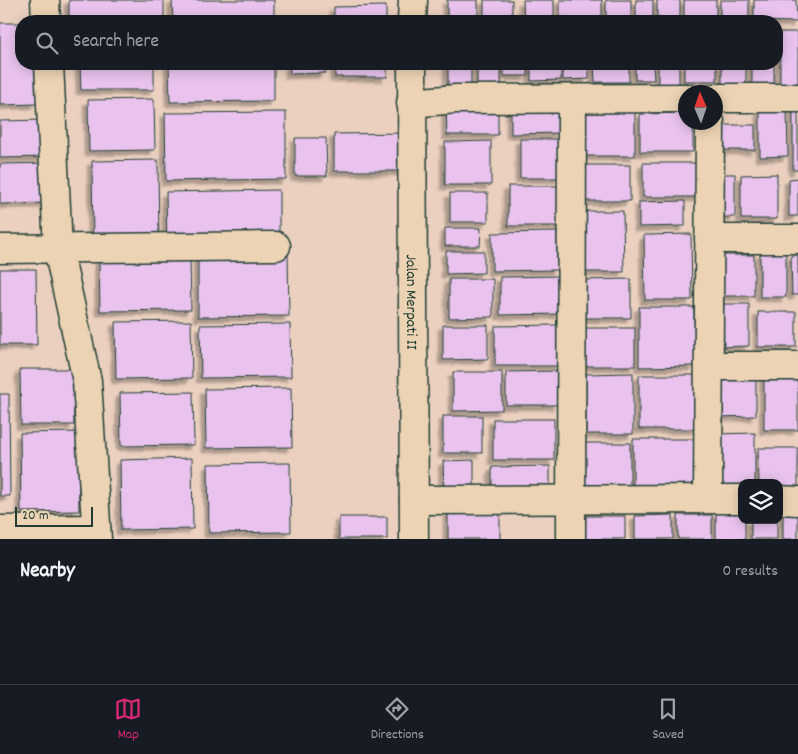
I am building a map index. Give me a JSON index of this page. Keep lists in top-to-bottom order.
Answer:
{
  "streets": {
    "street": ["Jalan Merpati II"]
  },
  "scale_bar": "20 m",
  "north": "top",
  "page": {
    "search": "Search here",
    "scale": "20 m",
    "heading": ["Nearby", "0 results"],
    "nav": ["Map", "Directions", "Saved"]
  }
}
